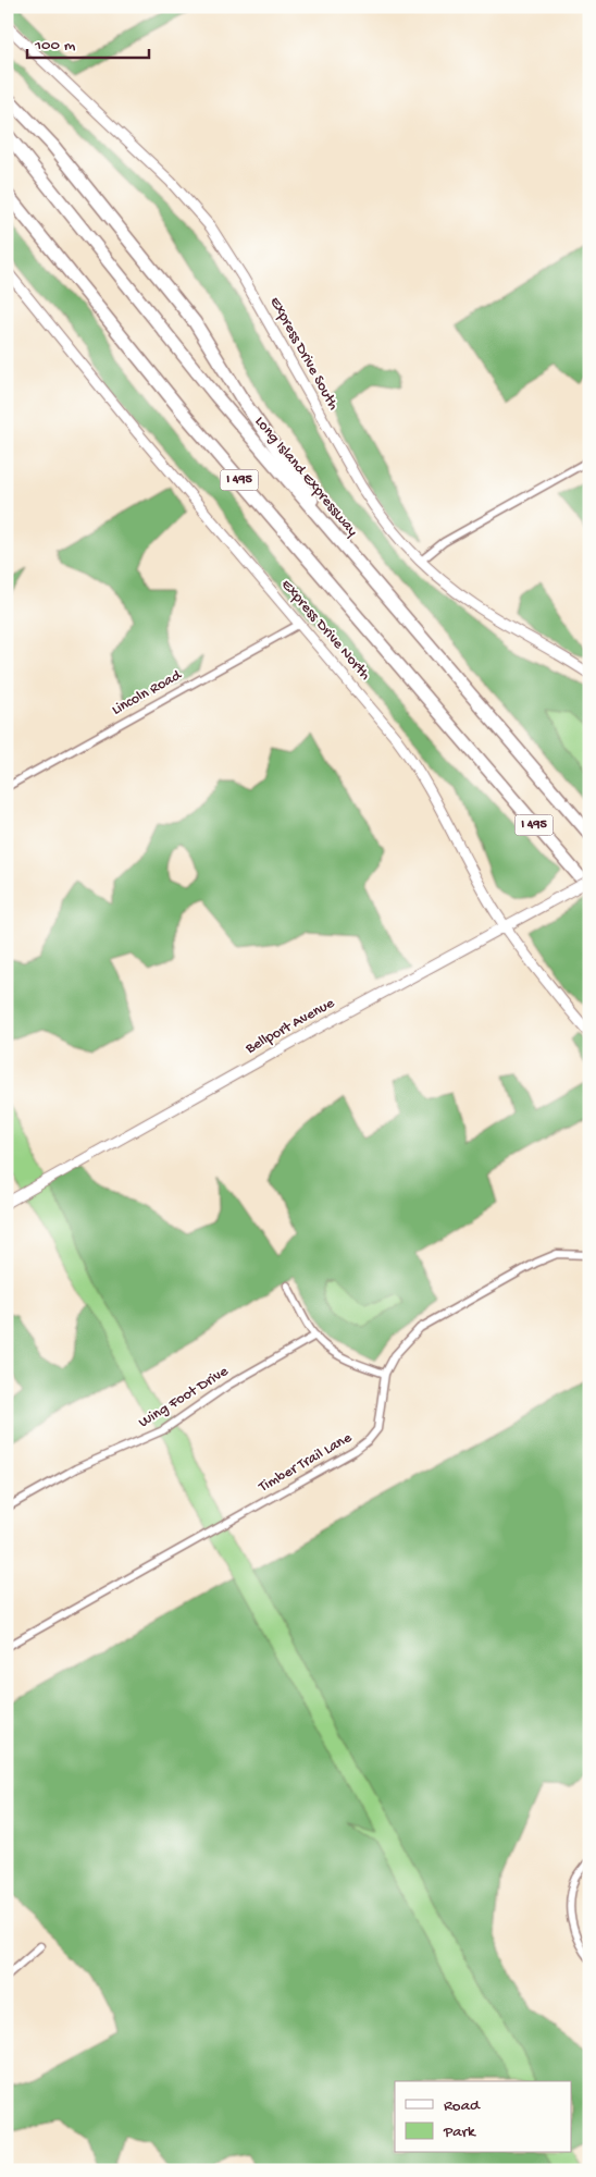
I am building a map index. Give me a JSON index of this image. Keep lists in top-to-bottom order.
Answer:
{
  "streets": {
    "highway": ["Long Island Expressway", "I 495"],
    "main road": ["Express Drive South", "Express Drive North", "Bellport Avenue"],
    "street": ["Lincoln Road", "Wing Foot Drive", "Timber Trail Lane"]
  },
  "crossings": [
    ["Express Drive North", "Lincoln Road"],
    ["Express Drive North", "Bellport Avenue"]
  ],
  "legend": ["Road", "Park"],
  "scale_bar": "100 m"
}
